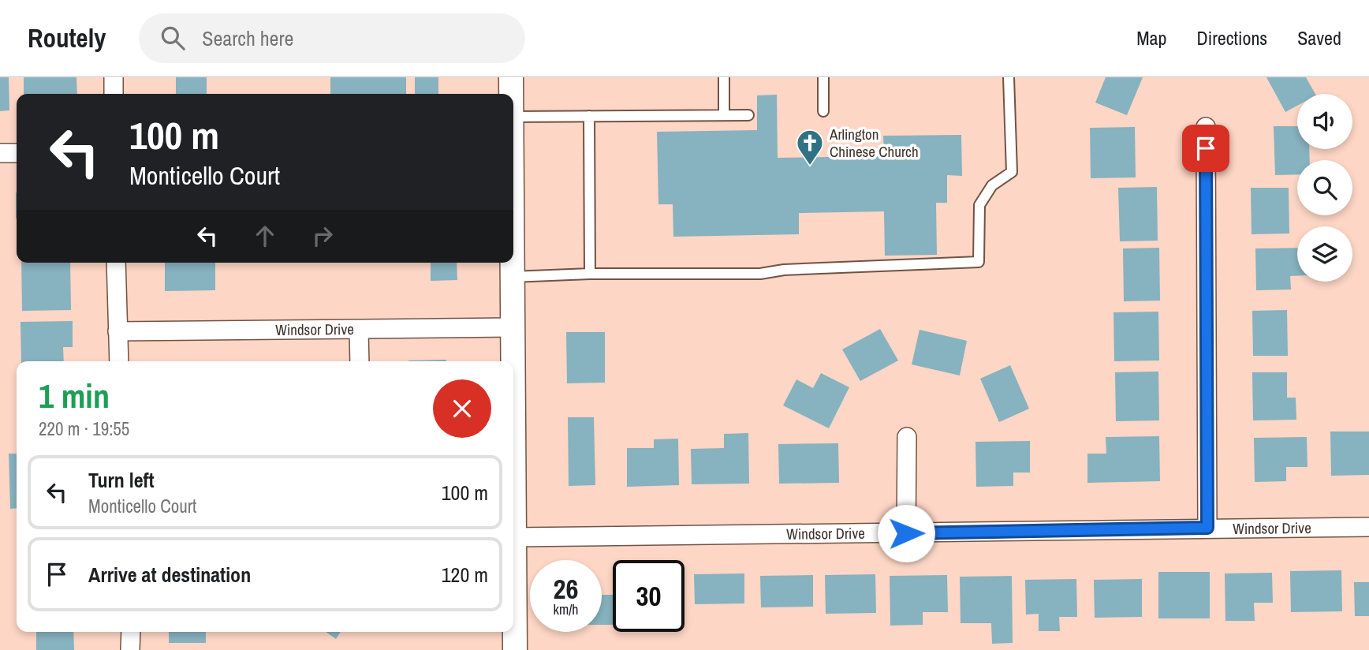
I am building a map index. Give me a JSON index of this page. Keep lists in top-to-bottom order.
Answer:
{
  "streets": {
    "street": ["Windsor Drive"]
  },
  "places": {
    "church": ["Arlington Chinese Church"]
  },
  "page": {
    "header": "Routely",
    "search": "Search here",
    "nav": ["Map", "Directions", "Saved"],
    "turn": ["100 m", "Monticello Court"],
    "heading": ["1 min", "220 m · 19:55"],
    "list": [
      {
        "name": "Turn left",
        "note": "Monticello Court",
        "value": "100 m"
      },
      {
        "name": "Arrive at destination",
        "value": "120 m"
      }
    ],
    "speed": "26 km/h",
    "limit": "30"
  }
}
